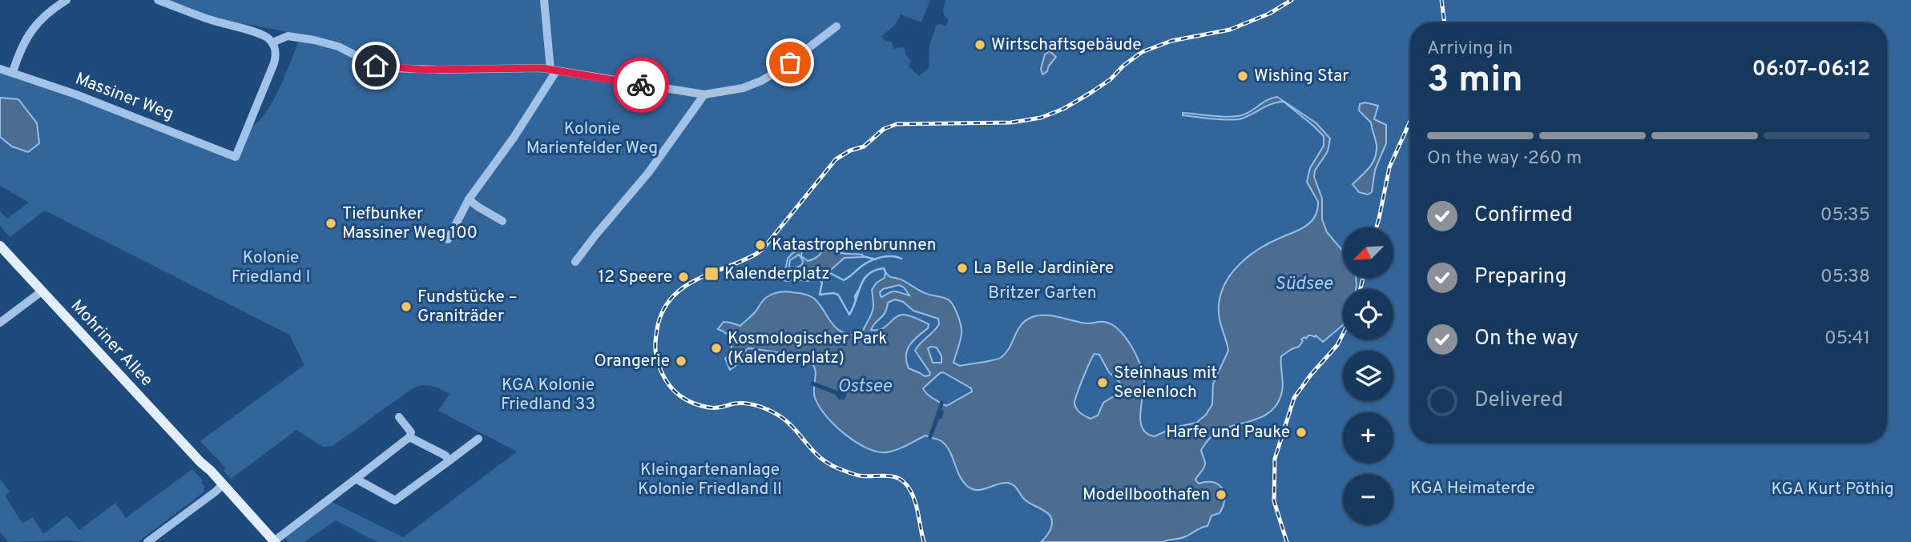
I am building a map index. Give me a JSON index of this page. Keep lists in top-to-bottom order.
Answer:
{
  "streets": {
    "main road": ["Mohriner Allee"],
    "street": ["Massiner Weg"]
  },
  "water": ["Südsee", "Ostsee"],
  "parks": [
    "Kolonie Marienfelder Weg",
    "Kolonie Friedland I",
    "Britzer Garten",
    "KGA Kolonie Friedland 33",
    "Kleingartenanlage Kolonie Friedland II",
    "KGA Heimaterde",
    "KGA Kurt Pöthig"
  ],
  "places": {
    "other": [
      "Wirtschaftsgebäude",
      "Wishing Star",
      "Tiefbunker Massiner Weg 100",
      "Katastrophenbrunnen",
      "La Belle Jardinière",
      "12 Speere",
      "Fundstücke – Graniträder",
      "Kosmologischer Park (Kalenderplatz)",
      "Orangerie",
      "Steinhaus mit Seelenloch",
      "Harfe und Pauke",
      "Modellboothafen"
    ],
    "transit": ["Kalenderplatz"]
  },
  "north": "bottom left",
  "page": {
    "heading": ["3 min", "Arriving in", "06:07–06:12"],
    "bar": "On the way · 260 m",
    "list": [
      ["Confirmed", "05:35"],
      ["Preparing", "05:38"],
      ["On the way", "05:41"],
      "Delivered"
    ],
    "map_buttons": ["+", "−"]
  }
}
